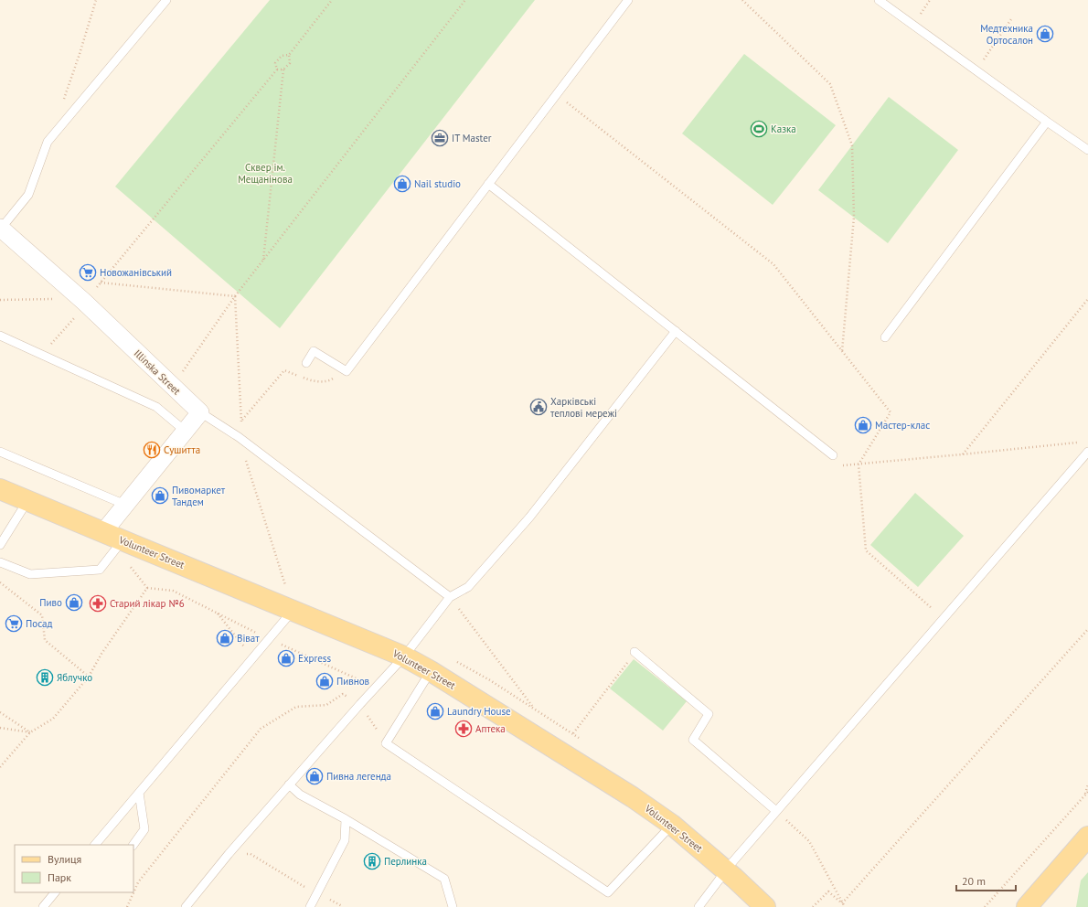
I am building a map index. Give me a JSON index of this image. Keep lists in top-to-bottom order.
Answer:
{
  "streets": {
    "main road": ["Volunteer Street"],
    "street": ["Illinska Street"]
  },
  "parks": ["Сквер ім. Мещанінова"],
  "places": {
    "shop": [
      "Медтехника Ортосалон",
      "Nail studio",
      "Мастер-клас",
      "Пивомаркет Тандем",
      "Пиво",
      "Віват",
      "Express",
      "Пивнов",
      "Laundry House",
      "Пивна легенда"
    ],
    "sports": ["Казка"],
    "office": ["IT Master"],
    "supermarket": ["Новожанівський", "Посад"],
    "public building": ["Харківські теплові мережі"],
    "restaurant": ["Сушитта"],
    "pharmacy": ["Старий лікар №6", "Аптека"],
    "building": ["Яблучко", "Перлинка"]
  },
  "legend": ["Вулиця", "Парк"],
  "scale_bar": "20 m"
}
